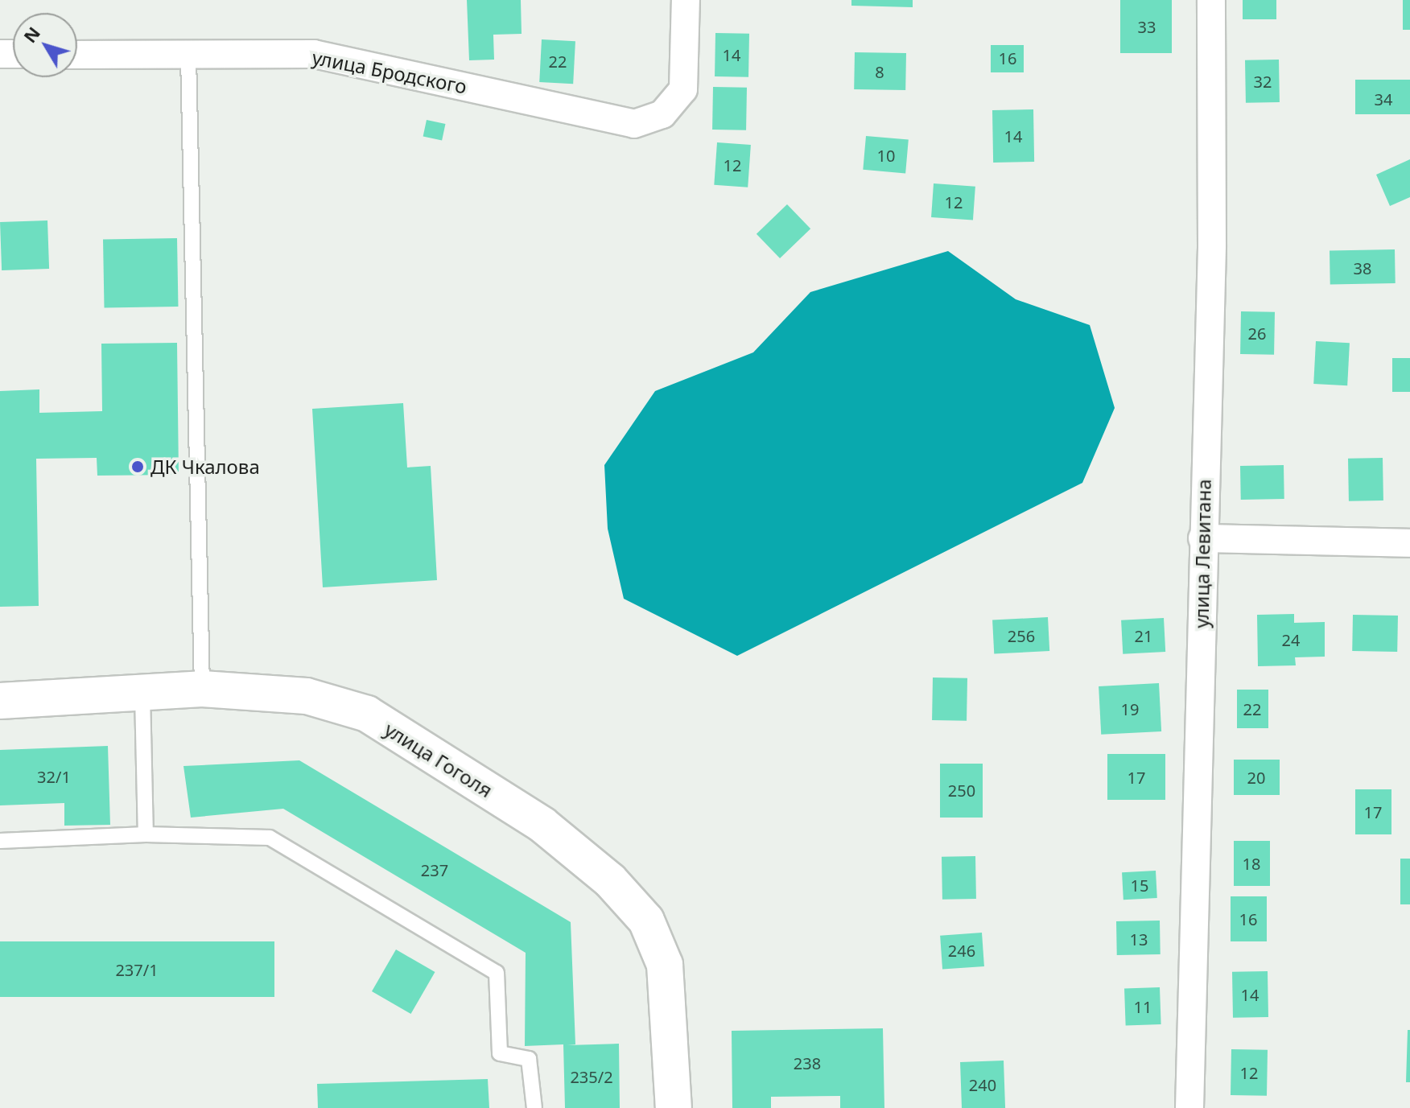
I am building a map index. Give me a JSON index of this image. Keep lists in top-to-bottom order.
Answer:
{
  "streets": {
    "street": ["улица Бродского", "улица Левитана", "улица Гоголя"]
  },
  "places": ["ДК Чкалова"],
  "house_numbers": [
    "33",
    "14",
    "16",
    "22",
    "8",
    "32",
    "34",
    "14",
    "10",
    "12",
    "12",
    "38",
    "26",
    "256",
    "21",
    "24",
    "19",
    "22",
    "32/1",
    "17",
    "20",
    "250",
    "17",
    "18",
    "237",
    "15",
    "16",
    "13",
    "246",
    "237/1",
    "14",
    "11",
    "238",
    "12",
    "235/2",
    "240"
  ],
  "north": "top left"
}
